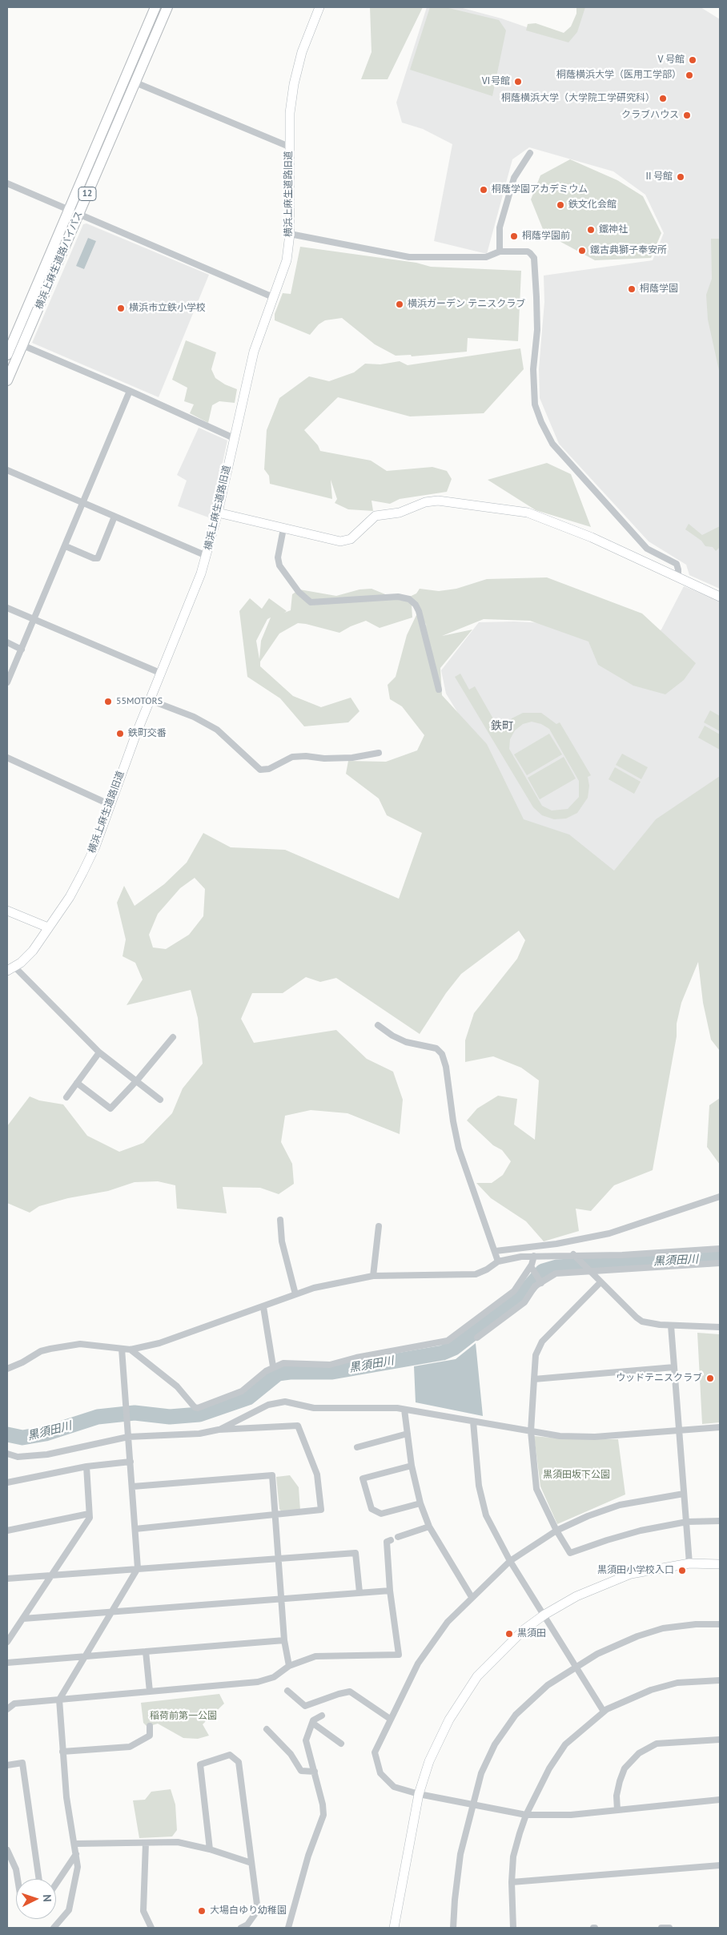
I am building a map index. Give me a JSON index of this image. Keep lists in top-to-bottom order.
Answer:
{
  "streets": {
    "main road": ["12", "横浜上麻生道路バイパス"],
    "street": ["横浜上麻生道路旧道"]
  },
  "districts": ["鉄町"],
  "water": ["黒須田川"],
  "parks": ["黒須田坂下公園", "稲荷前第一公園"],
  "places": [
    "Ⅴ号館",
    "桐蔭横浜大学（医用工学部）",
    "Ⅵ号館",
    "桐蔭横浜大学（大学院工学研究科）",
    "クラブハウス",
    "Ⅱ号館",
    "桐蔭学園アカデミウム",
    "鉄文化会館",
    "鐵神社",
    "桐蔭学園前",
    "鐵古典獅子奉安所",
    "桐蔭学園",
    "横浜ガーデン テニスクラブ",
    "横浜市立鉄小学校",
    "55MOTORS",
    "鉄町交番",
    "ウッドテニスクラブ",
    "黒須田小学校入口",
    "黒須田",
    "大場白ゆり幼稚園"
  ],
  "north": "right"
}
